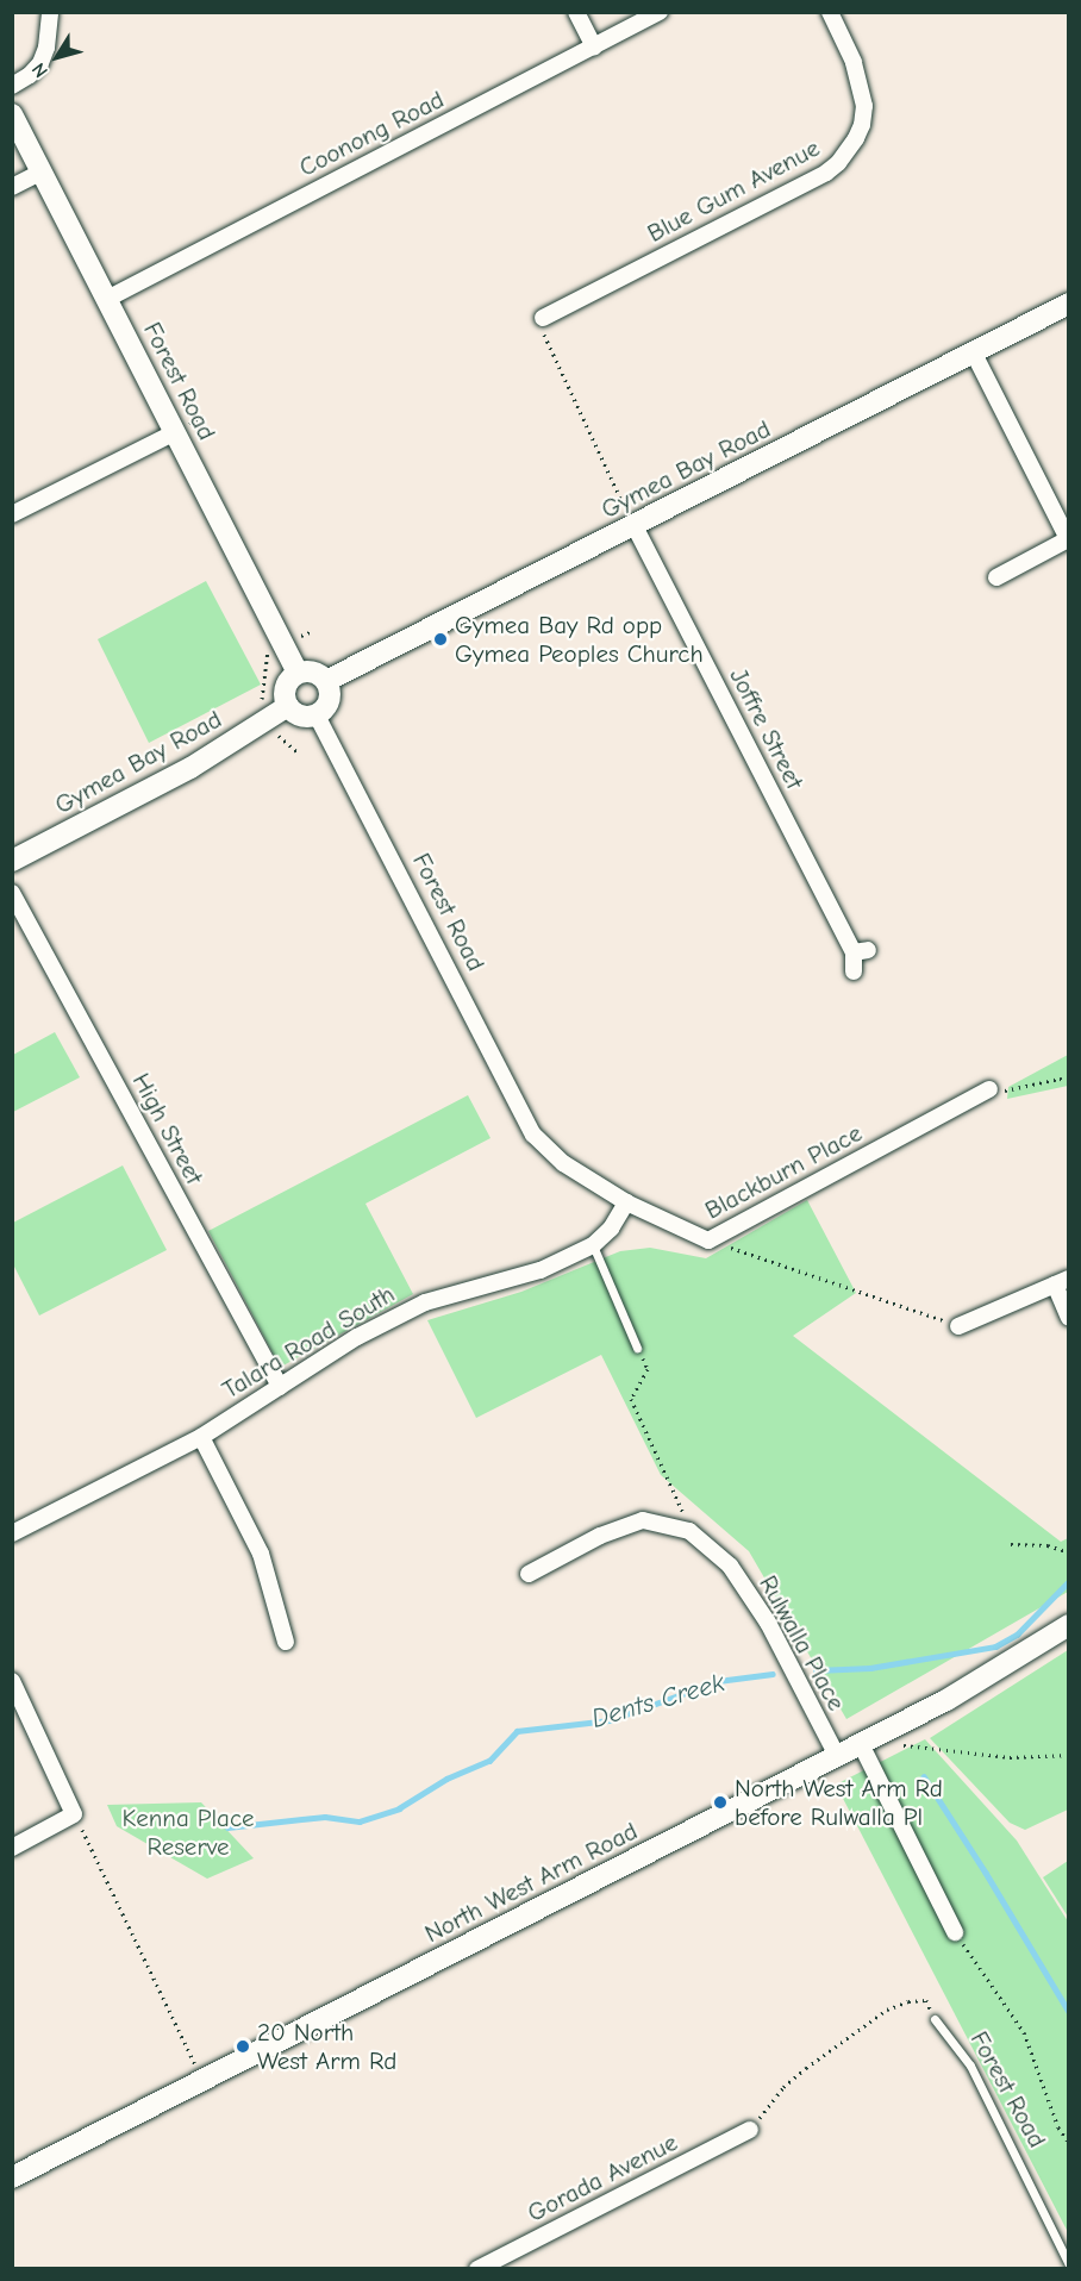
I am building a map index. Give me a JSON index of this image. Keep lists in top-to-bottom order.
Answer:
{
  "streets": {
    "street": [
      "Coonong Road",
      "Blue Gum Avenue",
      "Forest Road",
      "Gymea Bay Road",
      "Joffre Street",
      "High Street",
      "Blackburn Place",
      "Talara Road South",
      "Rulwalla Place",
      "North West Arm Road",
      "Gorada Avenue"
    ]
  },
  "crossings": [
    ["Coonong Road", "Forest Road"],
    ["Forest Road", "Gymea Bay Road"],
    ["Forest Road", "Blackburn Place"],
    ["Gymea Bay Road", "Joffre Street"],
    ["High Street", "Talara Road South"],
    ["Blackburn Place", "Talara Road South"],
    ["Rulwalla Place", "North West Arm Road"]
  ],
  "water": ["Dents Creek"],
  "parks": ["Kenna Place Reserve"],
  "places": ["Gymea Bay Rd opp Gymea Peoples Church", "North West Arm Rd before Rulwalla Pl", "20 North West Arm Rd"],
  "north": "bottom left"
}
